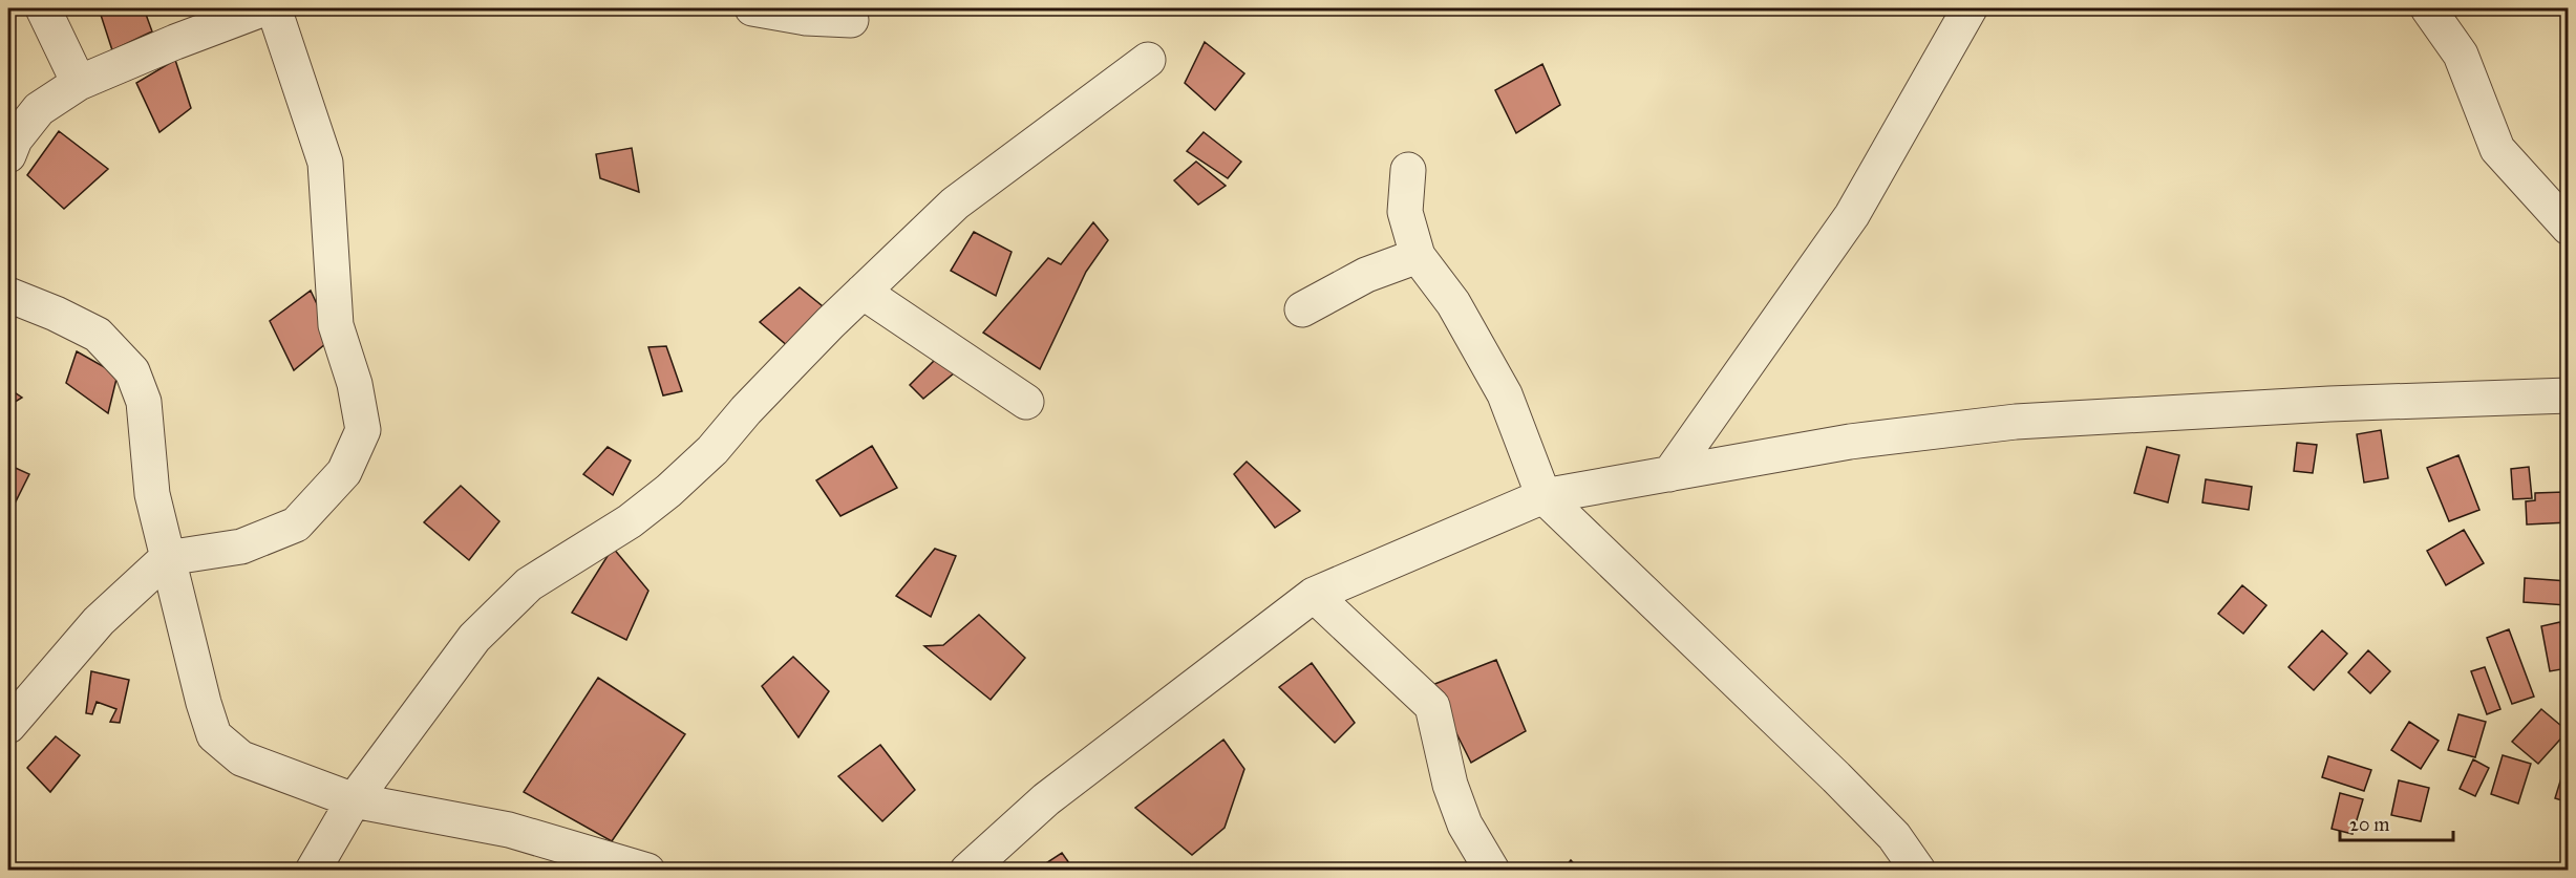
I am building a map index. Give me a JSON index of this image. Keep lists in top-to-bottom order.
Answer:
{
  "scale_bar": "20 m"
}
